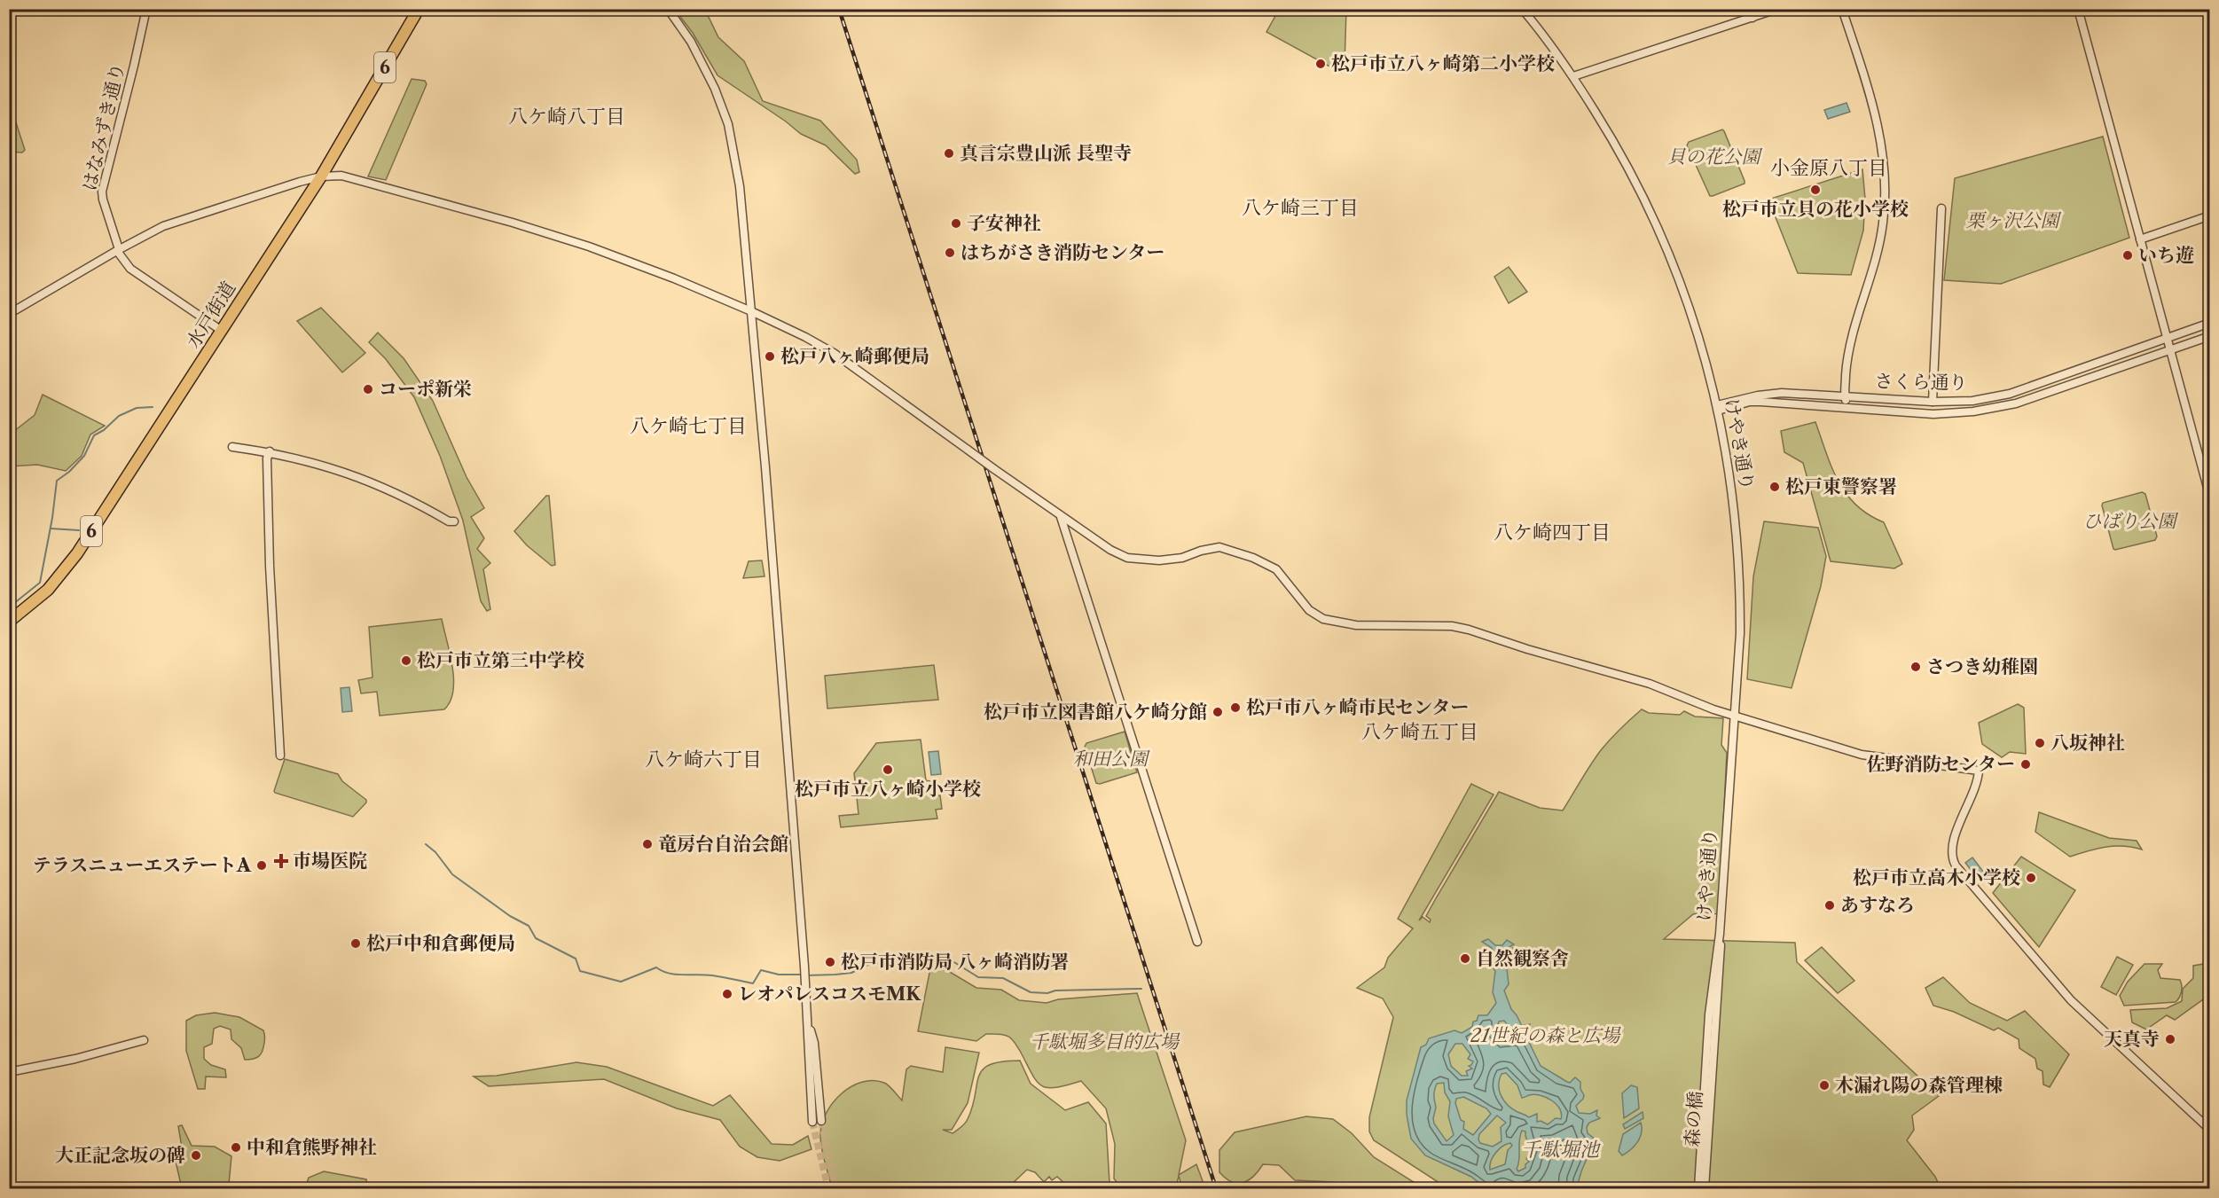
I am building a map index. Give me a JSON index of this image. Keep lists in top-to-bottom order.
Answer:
{
  "streets": {
    "highway": ["6", "水戸街道"],
    "street": [
      "はなみずき通り",
      "さくら通り",
      "けやき通り",
      "森の橋"
    ]
  },
  "crossings": [
    ["さくら通り", "けやき通り"],
    ["けやき通り", "森の橋"]
  ],
  "districts": [
    "八ケ崎八丁目",
    "小金原八丁目",
    "八ケ崎三丁目",
    "八ケ崎七丁目",
    "八ケ崎四丁目",
    "八ケ崎五丁目",
    "八ケ崎六丁目"
  ],
  "water": ["千駄堀池"],
  "parks": [
    "貝の花公園",
    "栗ヶ沢公園",
    "ひばり公園",
    "和田公園",
    "21世紀の森と広場",
    "千駄堀多目的広場"
  ],
  "places": {
    "other": [
      "松戸市立八ヶ崎第二小学校",
      "真言宗豊山派 長聖寺",
      "松戸市立貝の花小学校",
      "子安神社",
      "はちがさき消防センター",
      "いち遊",
      "松戸八ヶ崎郵便局",
      "コーポ新栄",
      "松戸東警察署",
      "松戸市立第三中学校",
      "さつき幼稚園",
      "松戸市八ヶ崎市民センター",
      "松戸市立図書館八ケ崎分館",
      "八坂神社",
      "佐野消防センター",
      "松戸市立八ヶ崎小学校",
      "竜房台自治会館",
      "テラスニューエステートA",
      "松戸市立高木小学校",
      "あすなろ",
      "松戸中和倉郵便局",
      "自然観察舎",
      "松戸市消防局 八ヶ崎消防署",
      "レオパレスコスモMK",
      "天真寺",
      "木漏れ陽の森管理棟",
      "中和倉熊野神社",
      "大正記念坂の碑"
    ],
    "health": ["市場医院"]
  }
}
